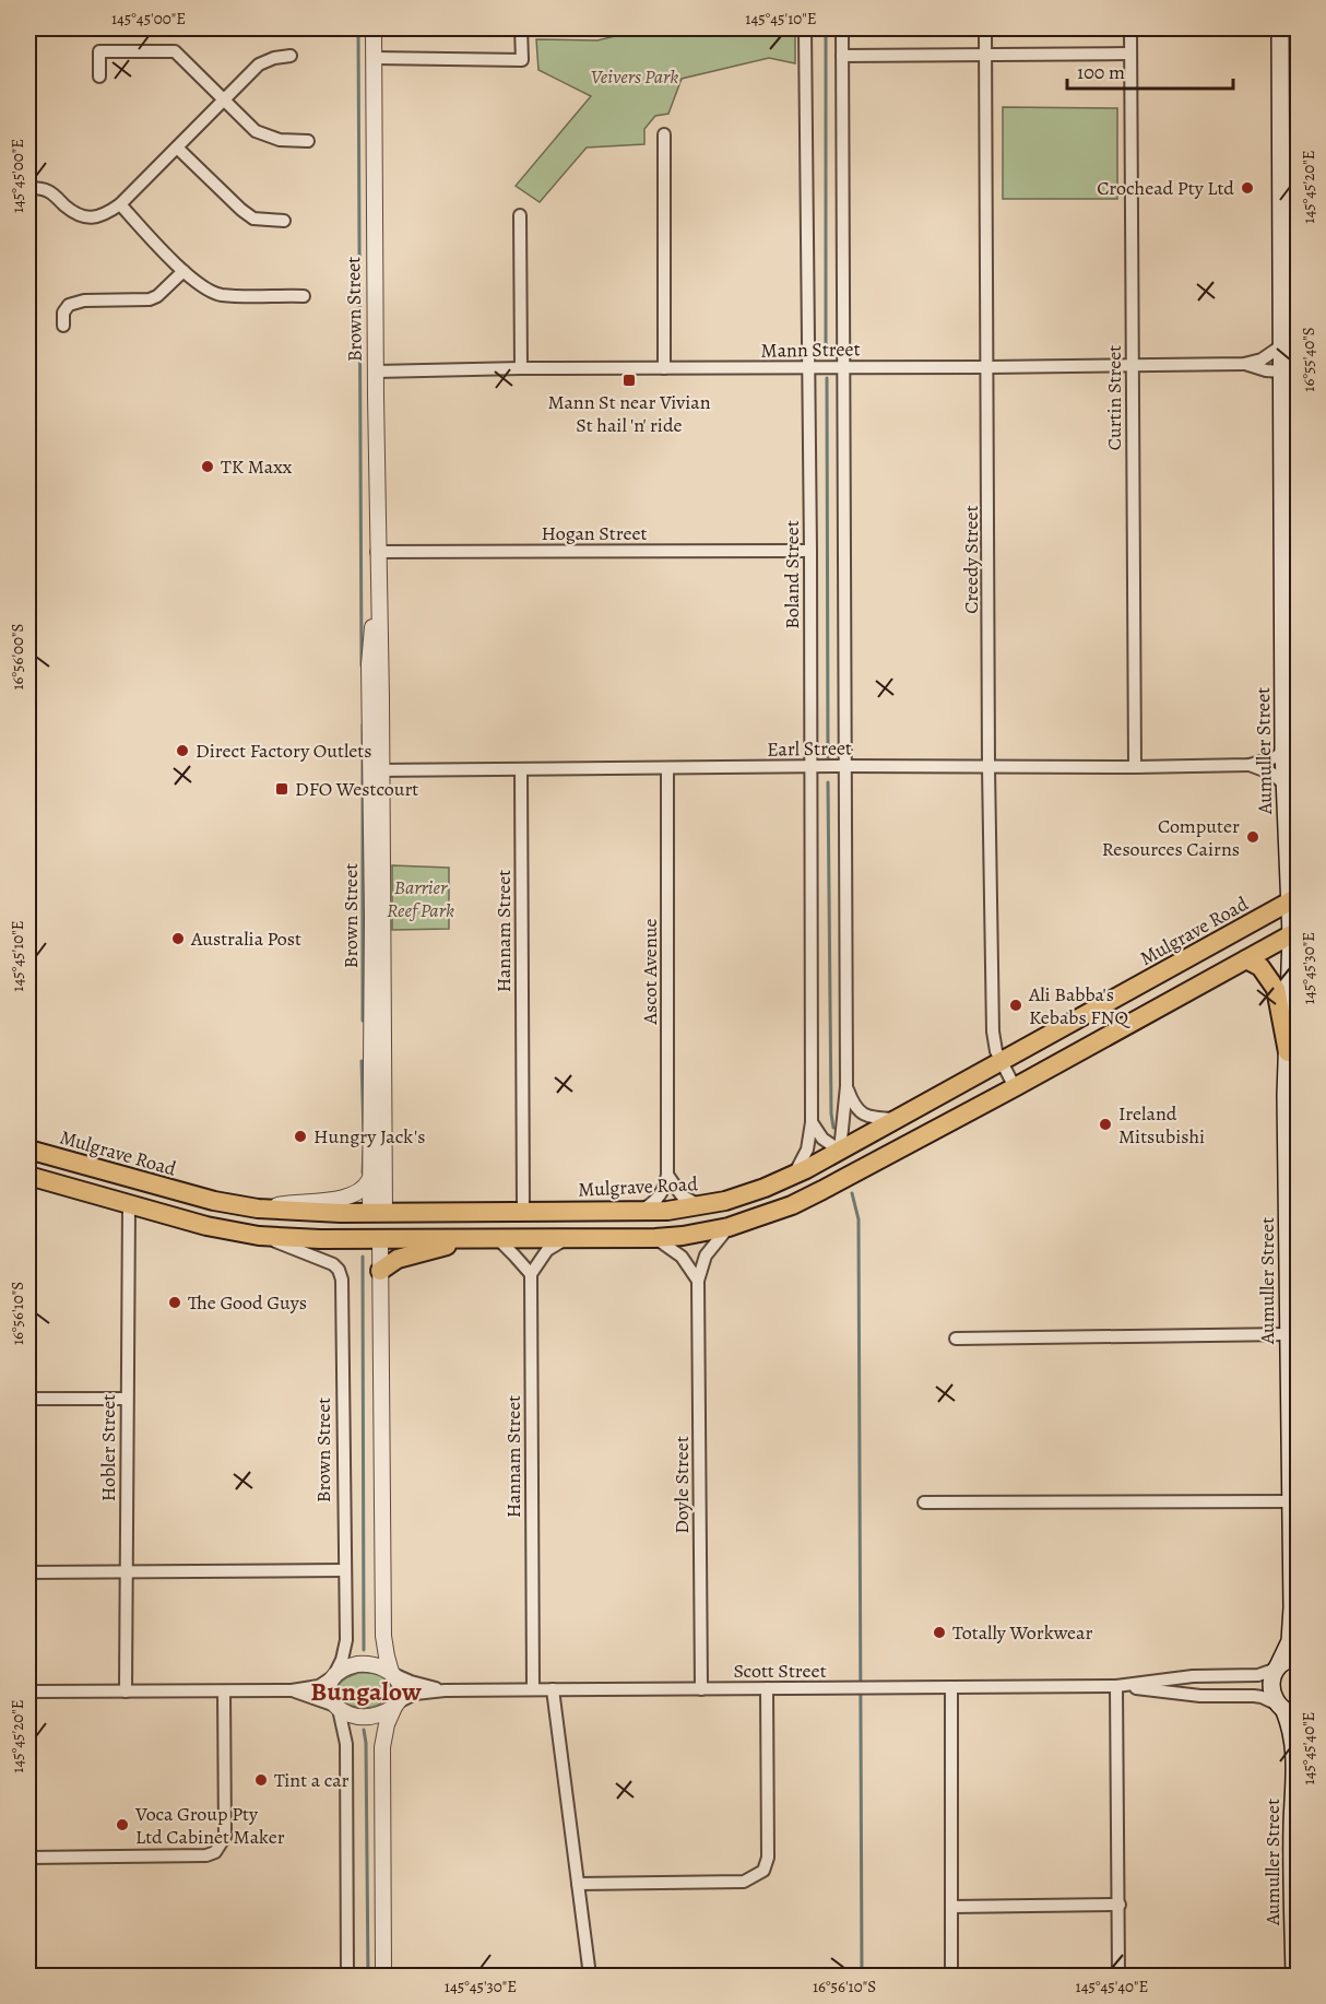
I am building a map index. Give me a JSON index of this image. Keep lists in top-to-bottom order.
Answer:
{
  "streets": {
    "main road": ["Brown Street", "Aumuller Street", "Mulgrave Road"],
    "street": [
      "Mann Street",
      "Curtin Street",
      "Hogan Street",
      "Creedy Street",
      "Boland Street",
      "Earl Street",
      "Hannam Street",
      "Ascot Avenue",
      "Hobler Street",
      "Doyle Street",
      "Scott Street"
    ]
  },
  "crossings": [
    ["Brown Street", "Mann Street"],
    ["Brown Street", "Hogan Street"],
    ["Brown Street", "Earl Street"],
    ["Brown Street", "Mulgrave Road"],
    ["Brown Street", "Scott Street"],
    ["Mann Street", "Curtin Street"],
    ["Mann Street", "Creedy Street"],
    ["Mann Street", "Boland Street"],
    ["Mann Street", "Aumuller Street"],
    ["Curtin Street", "Earl Street"],
    ["Hogan Street", "Boland Street"],
    ["Creedy Street", "Earl Street"],
    ["Creedy Street", "Mulgrave Road"],
    ["Boland Street", "Earl Street"],
    ["Boland Street", "Mulgrave Road"],
    ["Earl Street", "Aumuller Street"],
    ["Earl Street", "Hannam Street"],
    ["Earl Street", "Ascot Avenue"],
    ["Aumuller Street", "Mulgrave Road"],
    ["Aumuller Street", "Scott Street"],
    ["Hannam Street", "Mulgrave Road"],
    ["Hannam Street", "Scott Street"],
    ["Mulgrave Road", "Ascot Avenue"],
    ["Doyle Street", "Scott Street"]
  ],
  "districts": ["Bungalow"],
  "parks": ["Veivers Park", "Barrier Reef Park"],
  "places": {
    "other": [
      "Crochead Pty Ltd",
      "TK Maxx",
      "Direct Factory Outlets",
      "Computer Resources Cairns",
      "Australia Post",
      "Ali Babba's Kebabs FNQ",
      "Ireland Mitsubishi",
      "Hungry Jack's",
      "The Good Guys",
      "Totally Workwear",
      "Tint a car",
      "Voca Group Pty Ltd Cabinet Maker"
    ],
    "transit": ["Mann St near Vivian St hail 'n' ride", "DFO Westcourt"]
  },
  "scale_bar": "100 m",
  "coordinates": [
    "145°45'00\"E",
    "145°45'10\"E",
    "145°45'20\"E",
    "16°55'40\"S",
    "16°56'00\"S",
    "145°45'30\"E",
    "16°56'10\"S",
    "145°45'40\"E"
  ]
}
